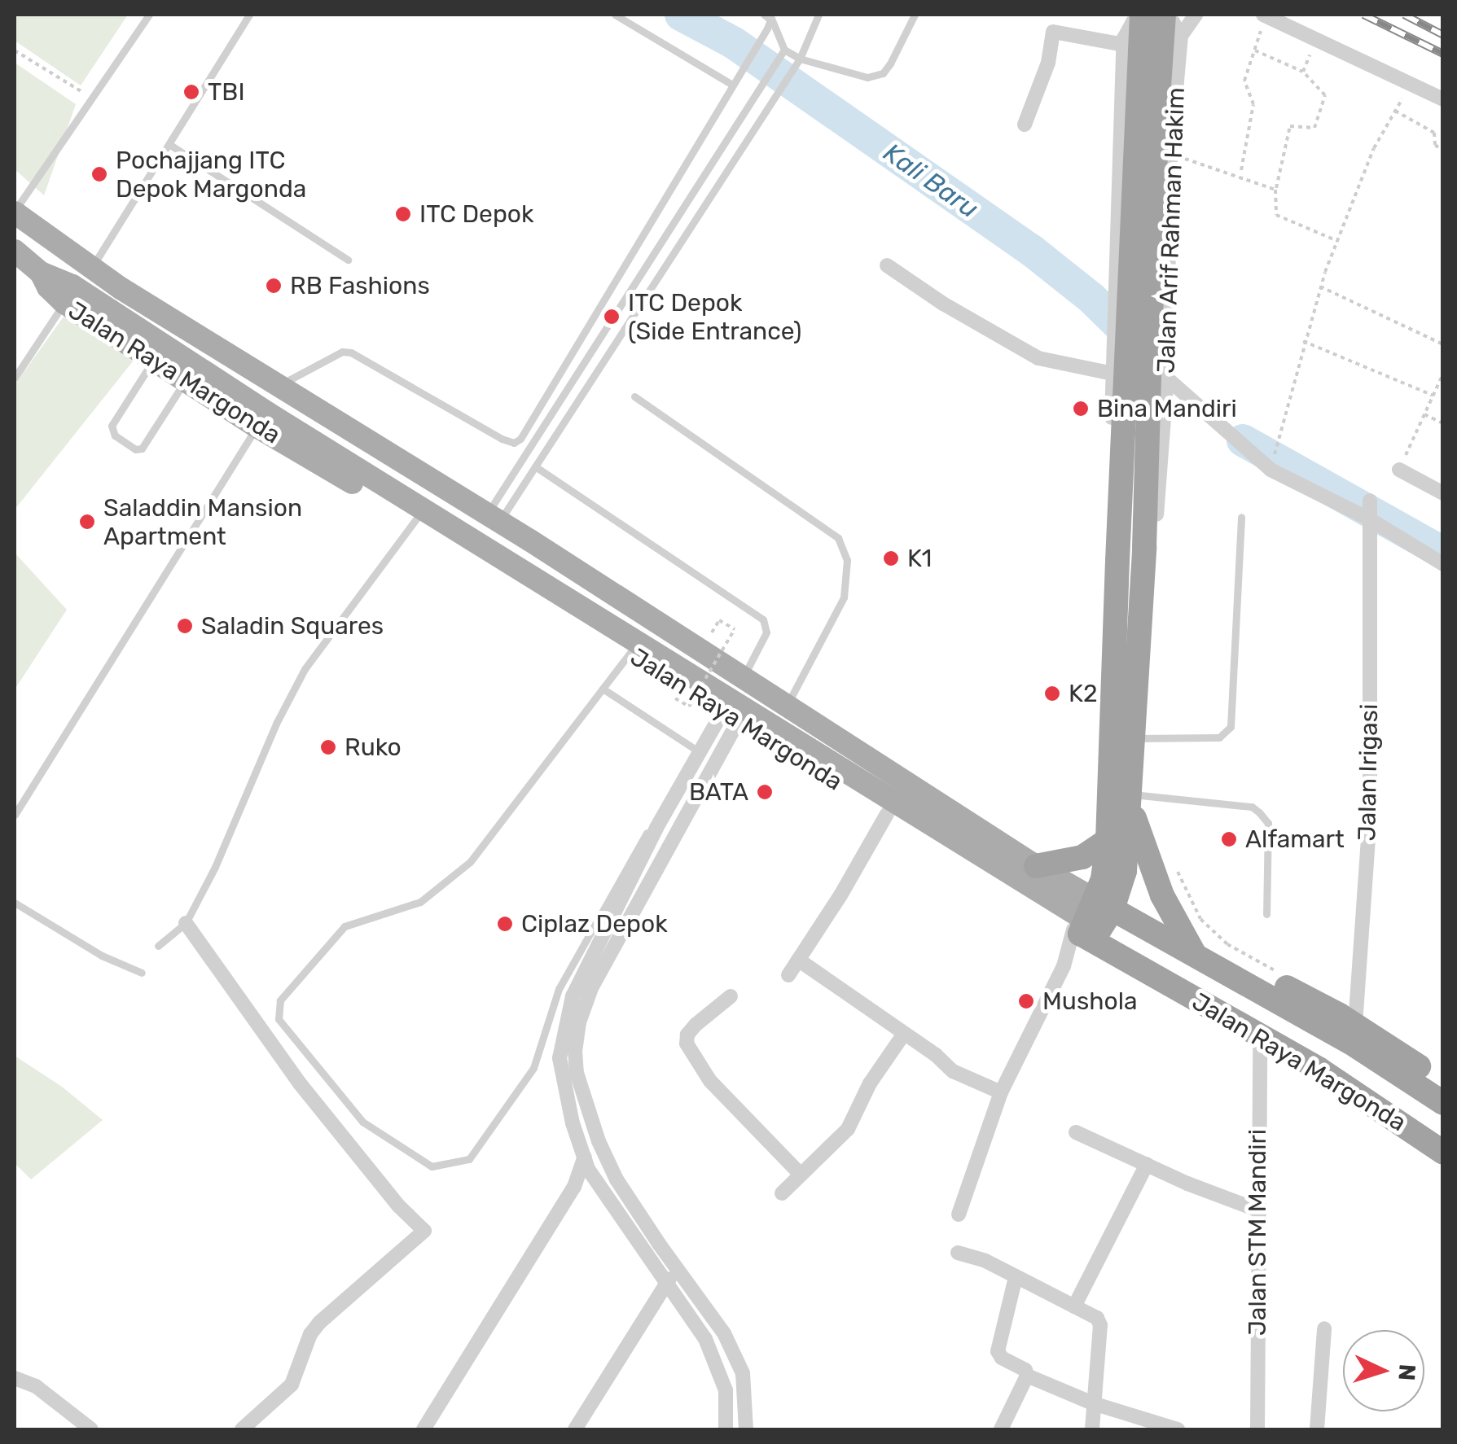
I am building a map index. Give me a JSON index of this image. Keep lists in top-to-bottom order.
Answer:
{
  "streets": {
    "highway": ["Jalan Arif Rahman Hakim", "Jalan Raya Margonda"],
    "street": ["Jalan Irigasi", "Jalan STM Mandiri"]
  },
  "crossings": [
    ["Jalan Arif Rahman Hakim", "Jalan Raya Margonda"],
    ["Jalan Raya Margonda", "Jalan Irigasi"],
    ["Jalan Raya Margonda", "Jalan STM Mandiri"]
  ],
  "water": ["Kali Baru"],
  "places": [
    "TBI",
    "Pochajjang ITC Depok Margonda",
    "ITC Depok",
    "RB Fashions",
    "ITC Depok (Side Entrance)",
    "Bina Mandiri",
    "Saladdin Mansion Apartment",
    "K1",
    "Saladin Squares",
    "K2",
    "Ruko",
    "BATA",
    "Alfamart",
    "Ciplaz Depok",
    "Mushola"
  ],
  "north": "right"
}
